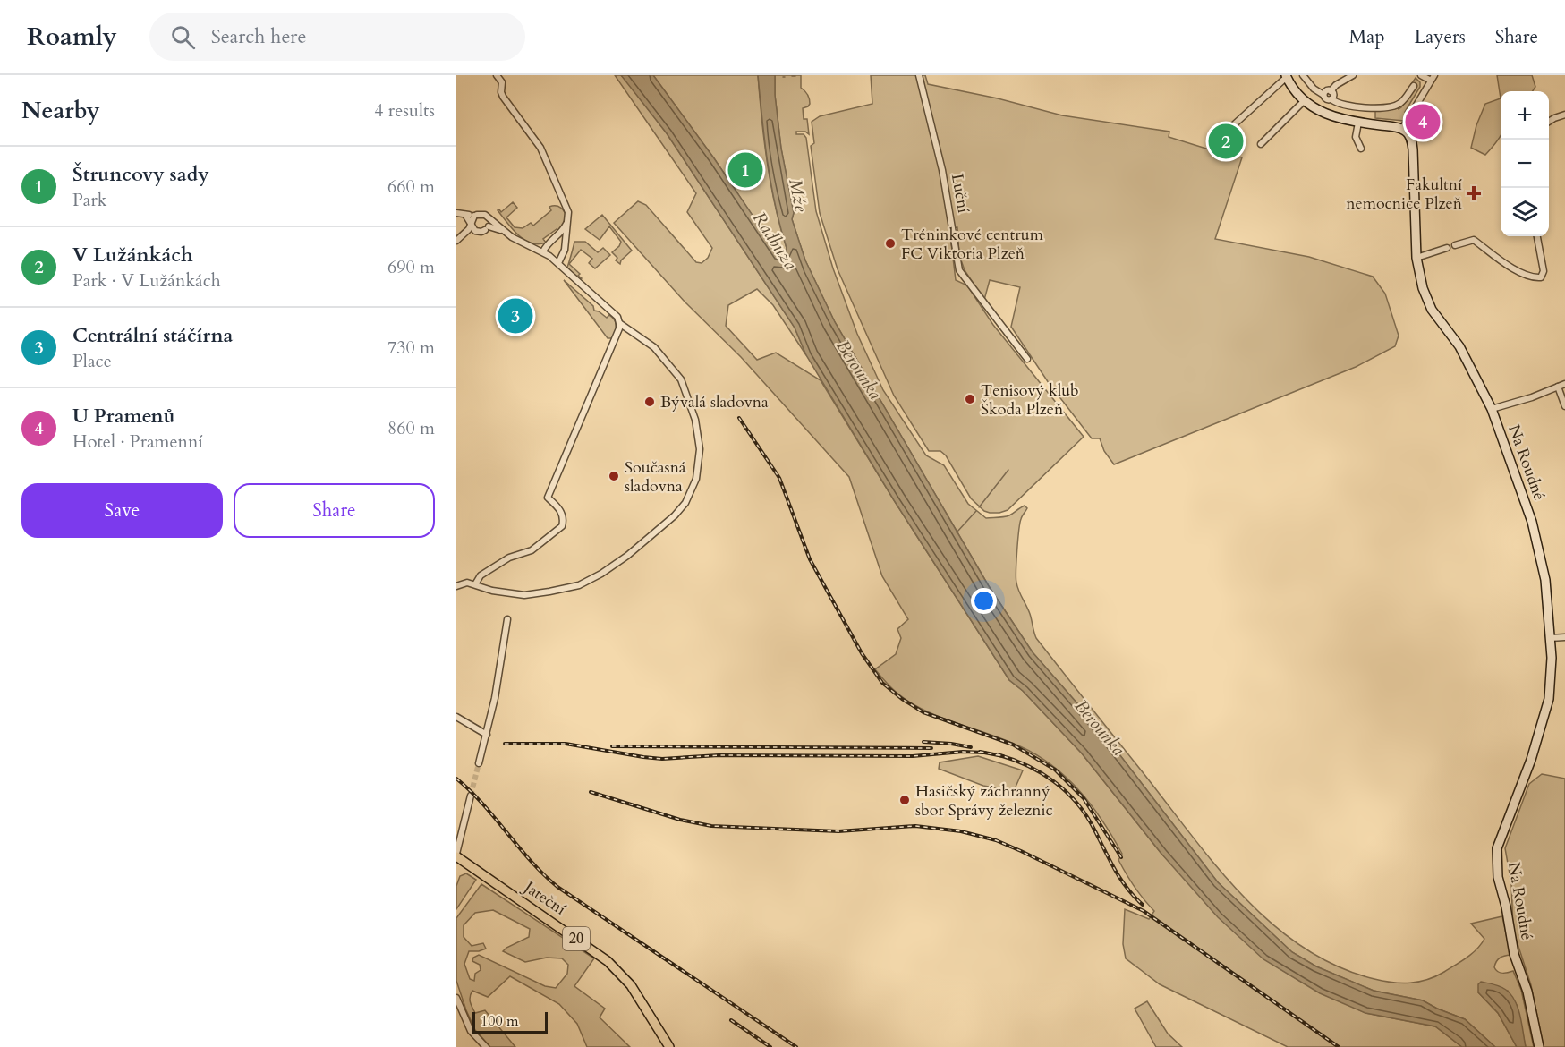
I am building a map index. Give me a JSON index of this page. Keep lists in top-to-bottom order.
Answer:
{
  "streets": {
    "main road": ["Jateční", "20"],
    "street": ["Luční", "Na Roudné"]
  },
  "water": ["Mže", "Radbuza", "Berounka"],
  "places": {
    "health": ["Fakultní nemocnice Plzeň"],
    "other": [
      "Tréninkové centrum FC Viktoria Plzeň",
      "Tenisový klub Škoda Plzeň",
      "Bývalá sladovna",
      "Současná sladovna",
      "Hasičský záchranný sbor Správy železnic"
    ]
  },
  "scale_bar": "100 m",
  "page": {
    "header": "Roamly",
    "search": "Search here",
    "nav": ["Map", "Layers", "Share"],
    "heading": ["Nearby", "4 results"],
    "map_buttons": ["+", "−"],
    "pins": [
      "4",
      "2",
      "1",
      "3"
    ],
    "list": [
      {
        "mark": "1",
        "name": "Štruncovy sady",
        "note": "Park",
        "value": "660 m"
      },
      {
        "mark": "2",
        "name": "V Lužánkách",
        "note": "Park · V Lužánkách",
        "value": "690 m"
      },
      {
        "mark": "3",
        "name": "Centrální stáčírna",
        "note": "Place",
        "value": "730 m"
      },
      {
        "mark": "4",
        "name": "U Pramenů",
        "note": "Hotel · Pramenní",
        "value": "860 m"
      }
    ],
    "buttons": ["Save", "Share"],
    "scale": "100 m"
  }
}
